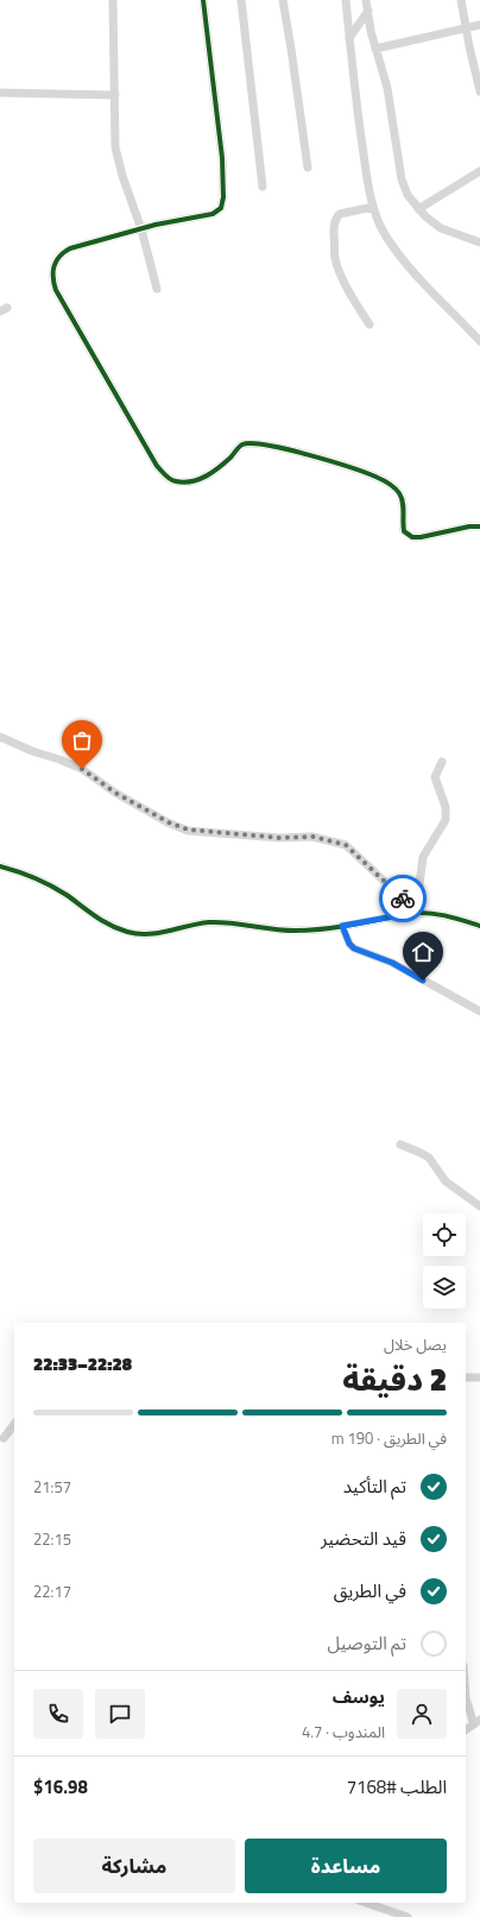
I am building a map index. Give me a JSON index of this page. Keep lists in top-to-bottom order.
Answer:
{
  "page": {
    "heading": ["2 دقيقة", "يصل خلال", "22:28–22:33"],
    "panel": [
      "يوسف",
      "المندوب · 4.7",
      "الطلب #7168",
      "$16.98"
    ],
    "bar": "في الطريق · 190 m",
    "list": [
      ["تم التأكيد", "21:57"],
      ["قيد التحضير", "22:15"],
      ["في الطريق", "22:17"],
      "تم التوصيل"
    ],
    "buttons": ["مساعدة", "مشاركة"]
  }
}
